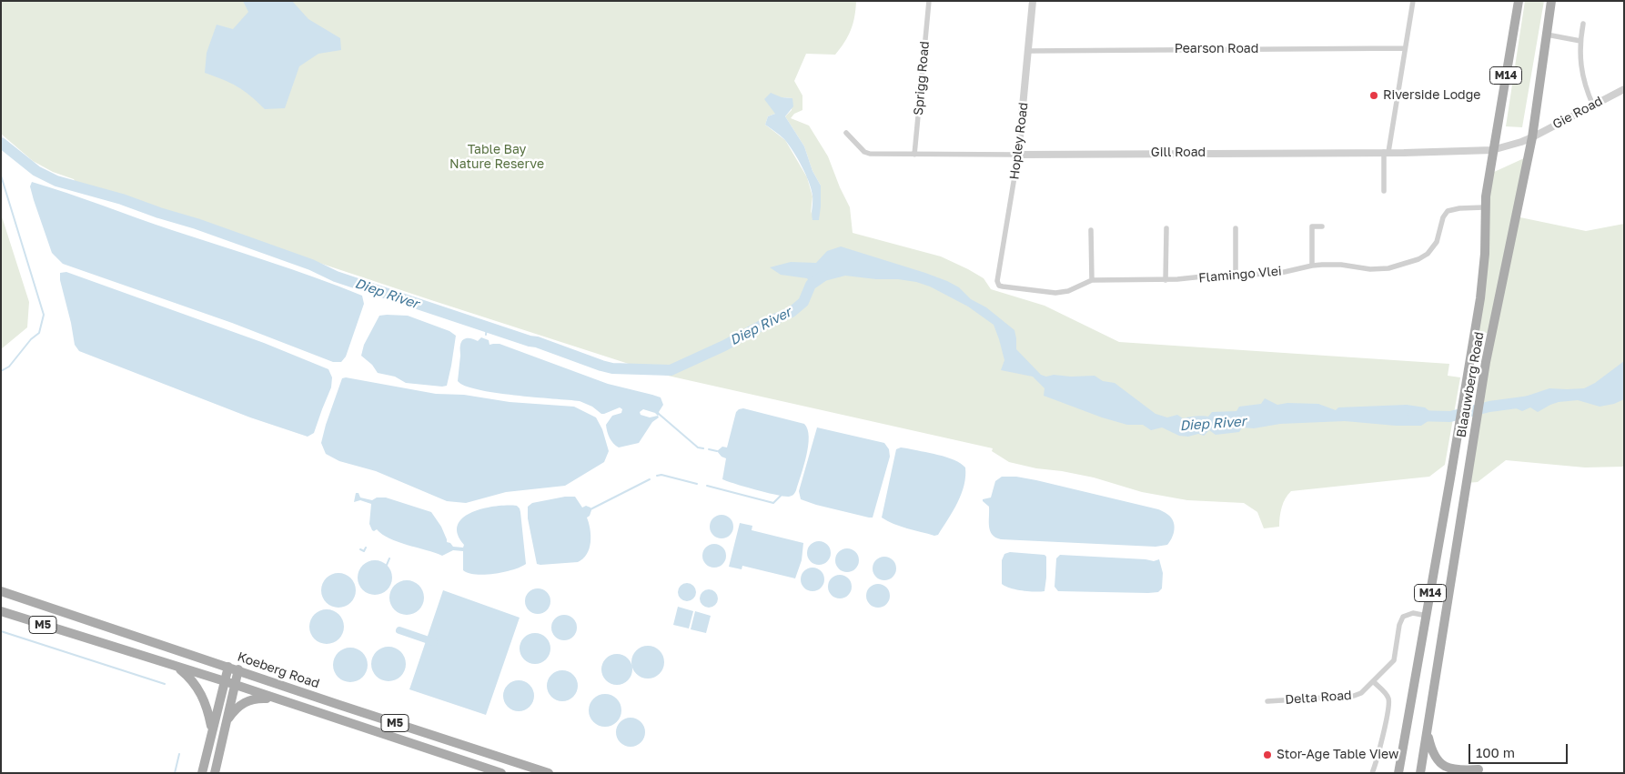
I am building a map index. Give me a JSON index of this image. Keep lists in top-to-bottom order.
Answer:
{
  "streets": {
    "main road": [
      "M14",
      "Blaauwberg Road",
      "M5",
      "Koeberg Road"
    ],
    "street": [
      "Pearson Road",
      "Sprigg Road",
      "Gie Road",
      "Hopley Road",
      "Gill Road",
      "Flamingo Vlei",
      "Delta Road"
    ]
  },
  "crossings": [
    ["Pearson Road", "Hopley Road"],
    ["Sprigg Road", "Gill Road"],
    ["Gie Road", "Gill Road"],
    ["Gie Road", "Blaauwberg Road"],
    ["Hopley Road", "Gill Road"],
    ["Hopley Road", "Flamingo Vlei"],
    ["Gill Road", "Blaauwberg Road"],
    ["Flamingo Vlei", "Blaauwberg Road"],
    ["Blaauwberg Road", "Delta Road"]
  ],
  "water": ["Diep River"],
  "parks": ["Table Bay Nature Reserve"],
  "places": ["Riverside Lodge", "Stor-Age Table View"],
  "scale_bar": "100 m"
}
